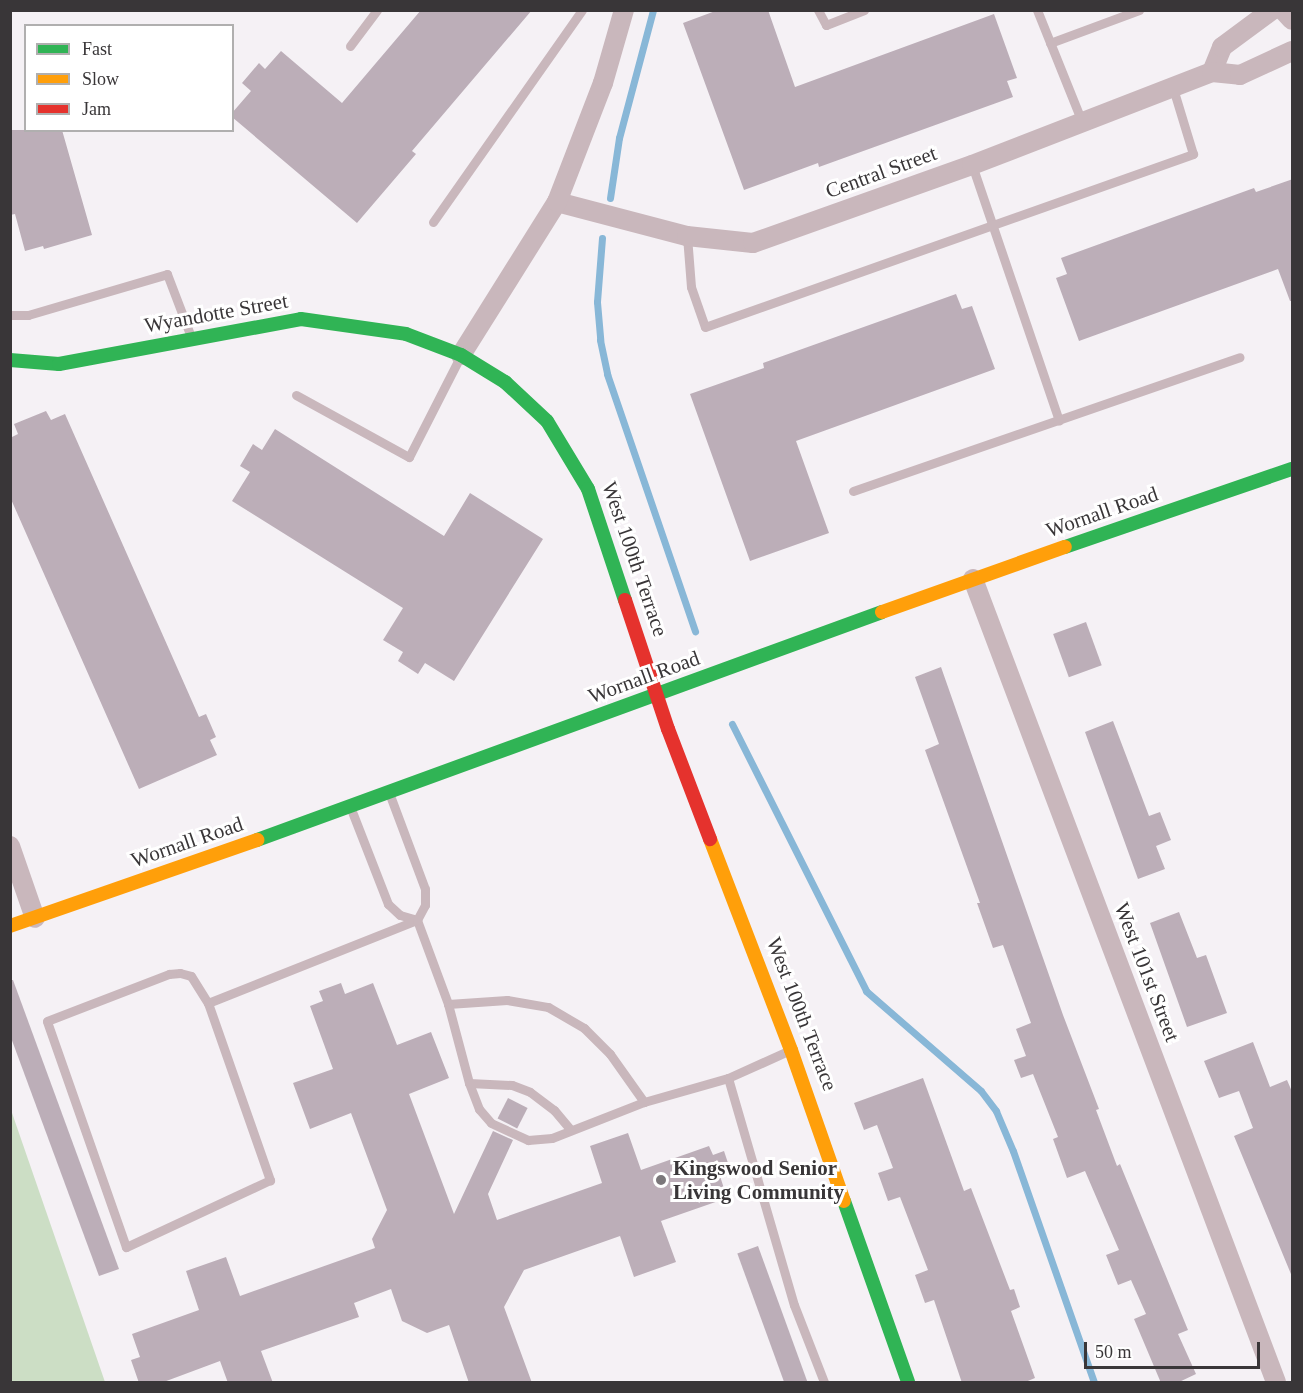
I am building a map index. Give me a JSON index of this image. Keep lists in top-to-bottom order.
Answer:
{
  "streets": {
    "street": [
      "Central Street",
      "Wyandotte Street",
      "Wornall Road",
      "West 100th Terrace",
      "West 101st Street"
    ]
  },
  "crossings": [
    ["Wyandotte Street", "West 100th Terrace"],
    ["Wornall Road", "West 100th Terrace"],
    ["Wornall Road", "West 101st Street"]
  ],
  "places": ["Kingswood Senior Living Community"],
  "legend": ["Fast", "Slow", "Jam"],
  "scale_bar": "50 m"
}
